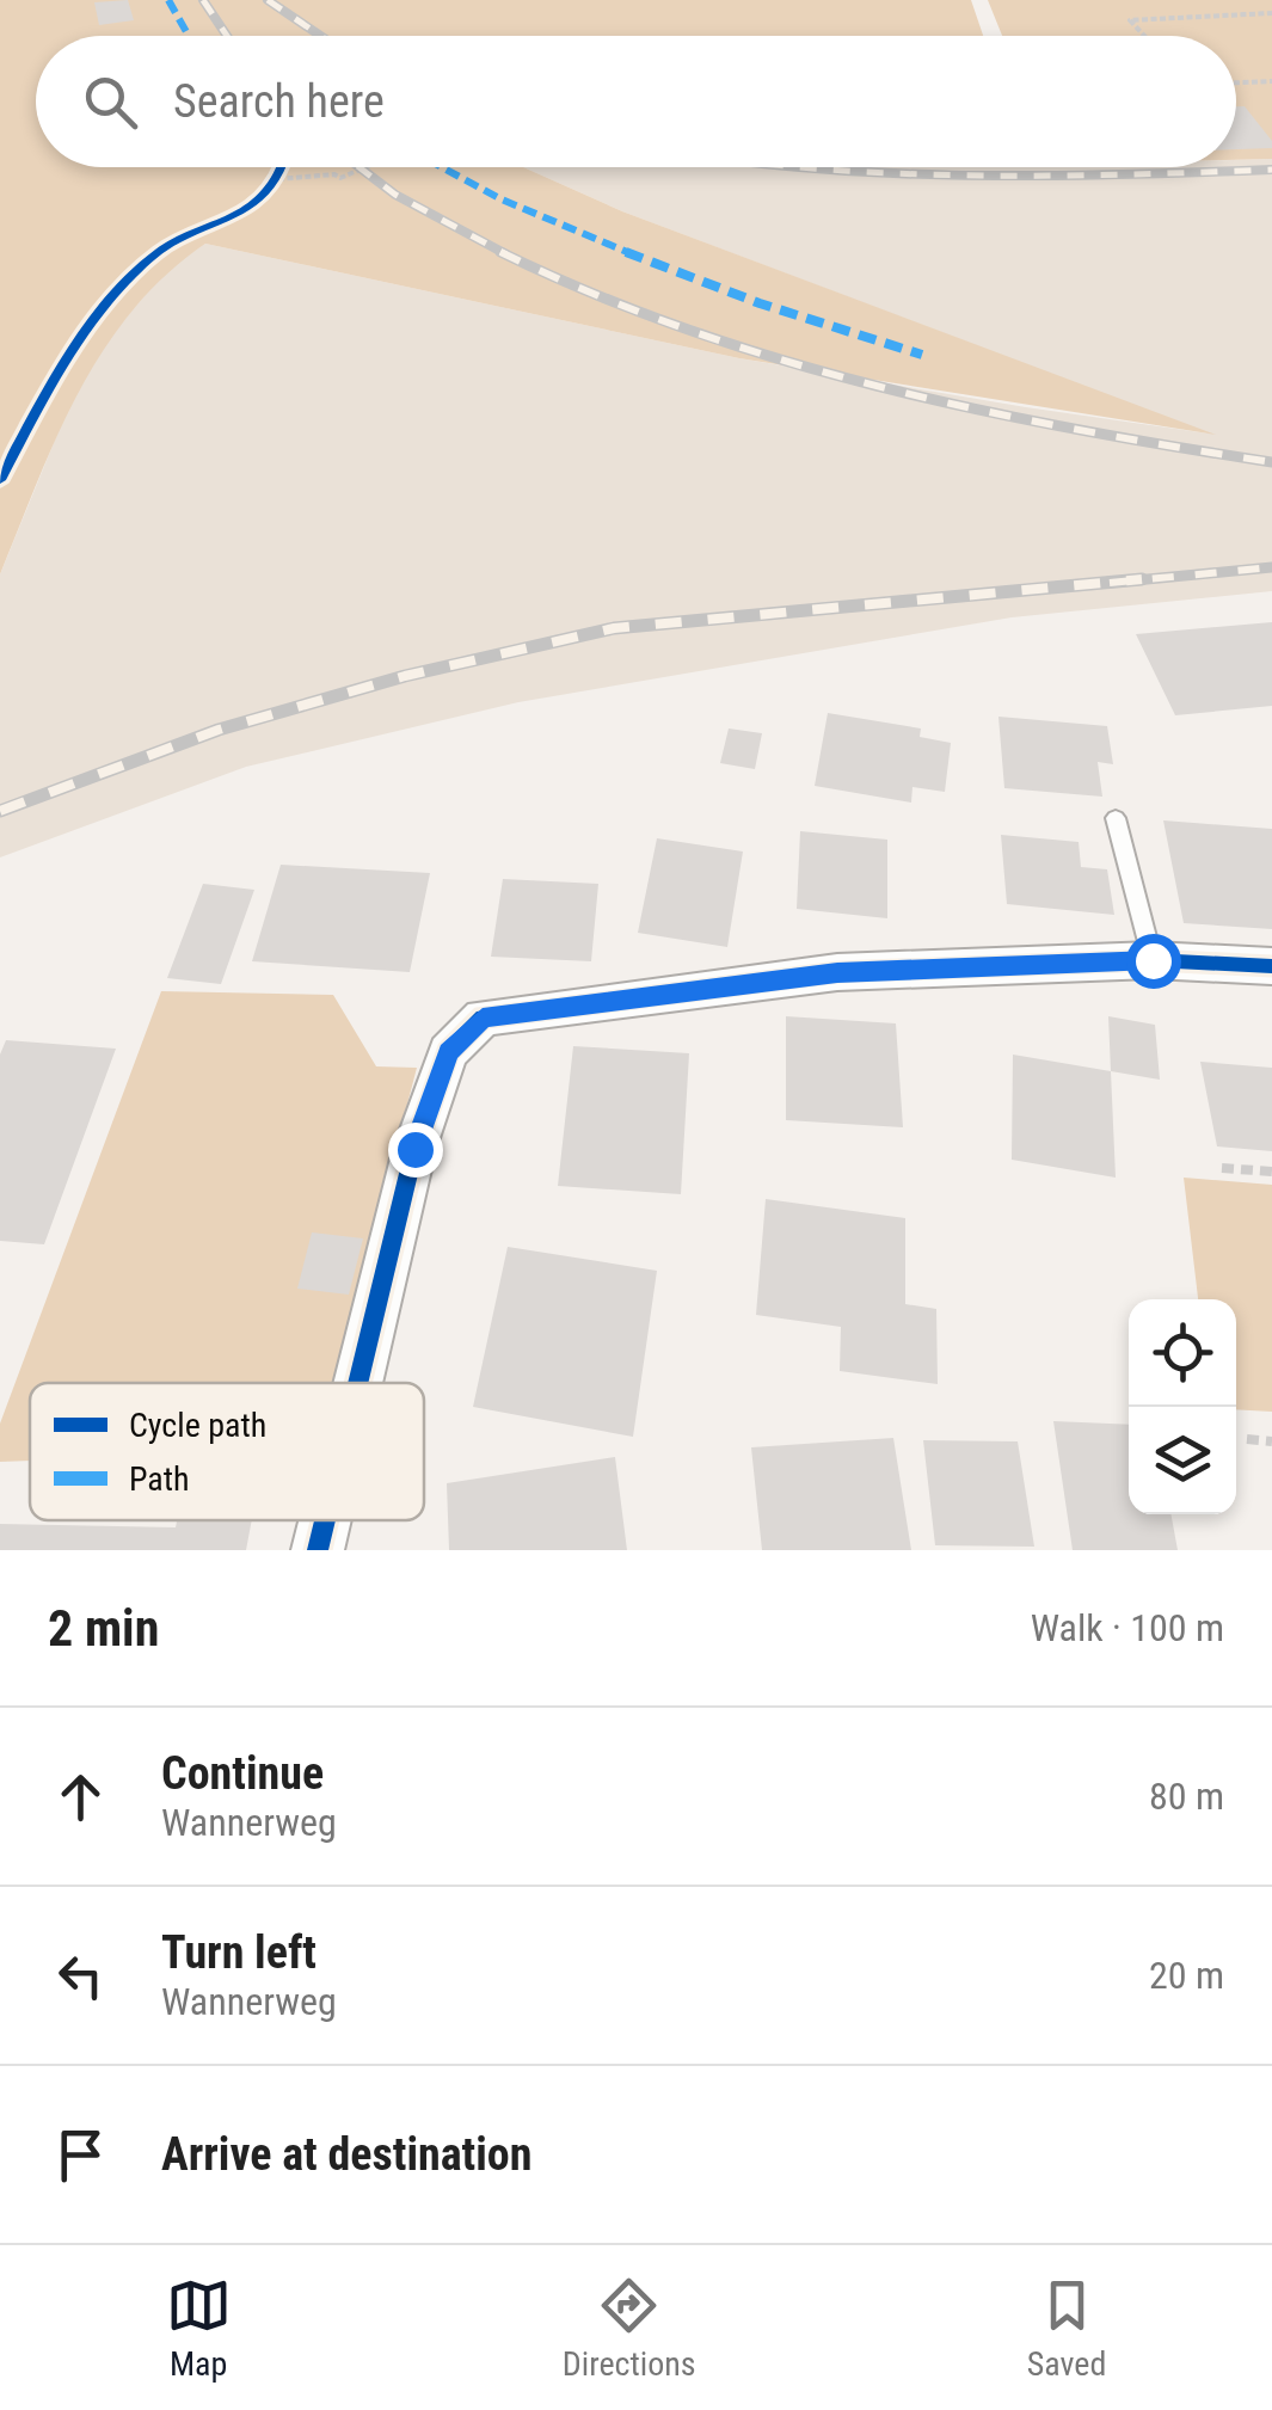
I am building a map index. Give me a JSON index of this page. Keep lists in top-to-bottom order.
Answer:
{
  "legend": ["Cycle path", "Path"],
  "page": {
    "search": "Search here",
    "heading": ["2 min", "Walk · 100 m"],
    "list": [
      ["Continue", "Wannerweg", "80 m"],
      ["Turn left", "Wannerweg", "20 m"],
      "Arrive at destination"
    ],
    "nav": ["Map", "Directions", "Saved"]
  }
}
